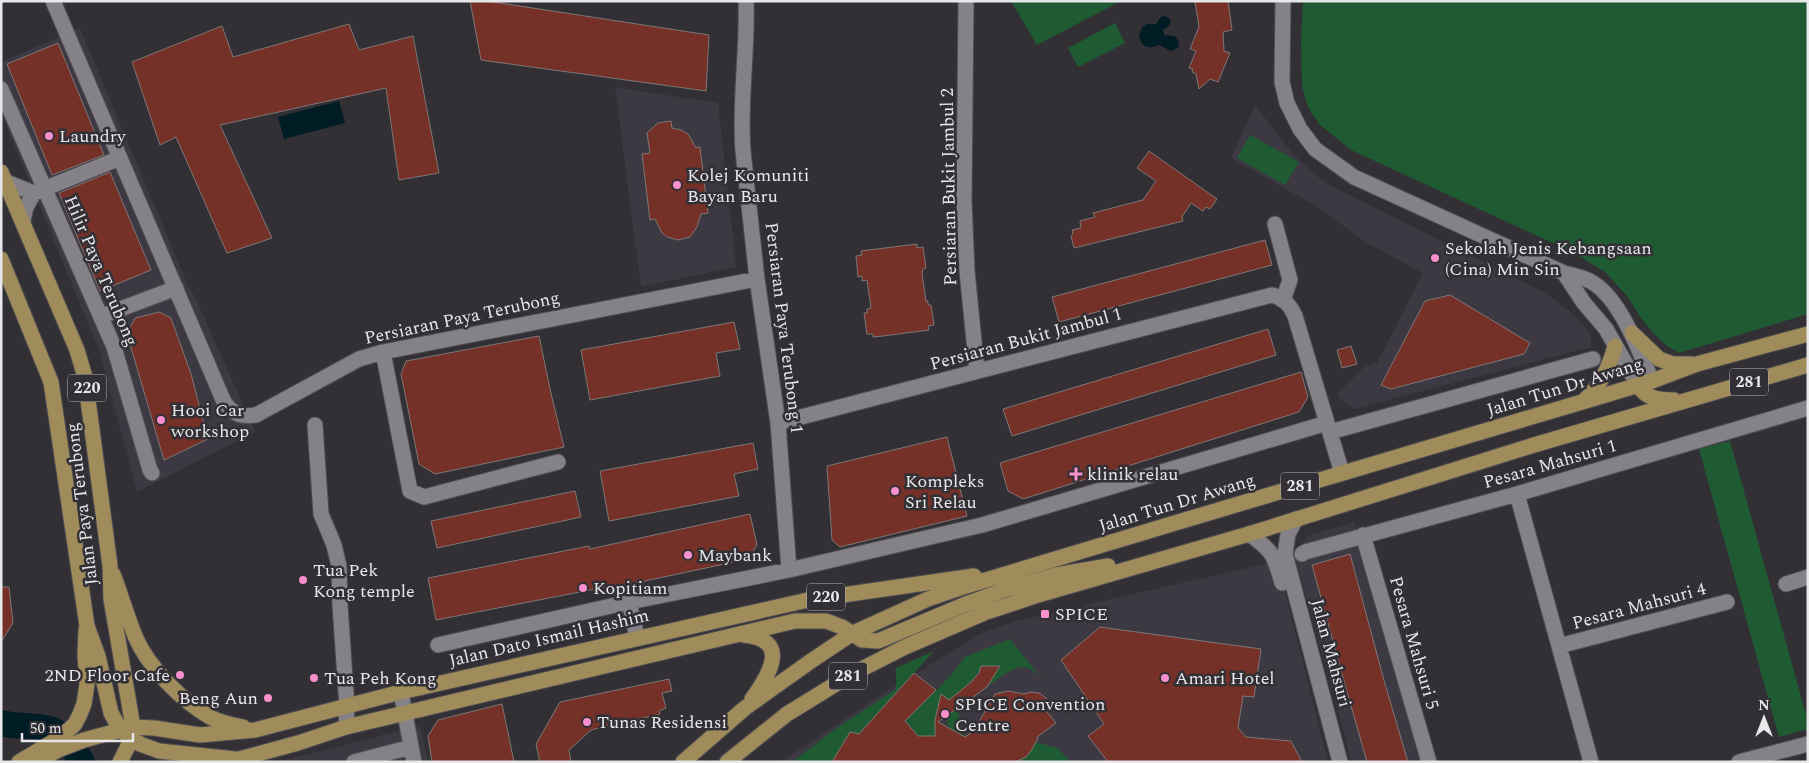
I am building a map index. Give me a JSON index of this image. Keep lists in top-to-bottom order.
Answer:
{
  "streets": {
    "main road": [
      "281",
      "Jalan Tun Dr Awang",
      "220",
      "Jalan Paya Terubong",
      "Jalan Dato Ismail Hashim"
    ],
    "street": [
      "Persiaran Bukit Jambul 2",
      "Hilir Paya Terubong",
      "Persiaran Paya Terubong",
      "Persiaran Paya Terubong 1",
      "Persiaran Bukit Jambul 1",
      "Pesara Mahsuri 1",
      "Pesara Mahsuri 4",
      "Pesara Mahsuri 5",
      "Jalan Mahsuri"
    ]
  },
  "crossings": [
    ["Persiaran Bukit Jambul 2", "Persiaran Bukit Jambul 1"],
    ["Persiaran Paya Terubong", "Persiaran Paya Terubong 1"],
    ["Persiaran Paya Terubong 1", "Persiaran Bukit Jambul 1"],
    ["Jalan Tun Dr Awang", "220"],
    ["Jalan Tun Dr Awang", "Jalan Dato Ismail Hashim"],
    ["Pesara Mahsuri 1", "Pesara Mahsuri 4"],
    ["Pesara Mahsuri 1", "Pesara Mahsuri 5"],
    ["Jalan Paya Terubong", "Jalan Dato Ismail Hashim"]
  ],
  "places": {
    "other": [
      "Laundry",
      "Kolej Komuniti Bayan Baru",
      "Sekolah Jenis Kebangsaan (Cina) Min Sin",
      "Hooi Car workshop",
      "Kompleks Sri Relau",
      "Maybank",
      "Tua Pek Kong temple",
      "Kopitiam",
      "2ND Floor Cafe",
      "Tua Peh Kong",
      "Amari Hotel",
      "Beng Aun",
      "SPICE Convention Centre",
      "Tunas Residensi"
    ],
    "health": ["klinik relau"],
    "transit": ["SPICE"]
  },
  "scale_bar": "50 m",
  "north": "top"
}
